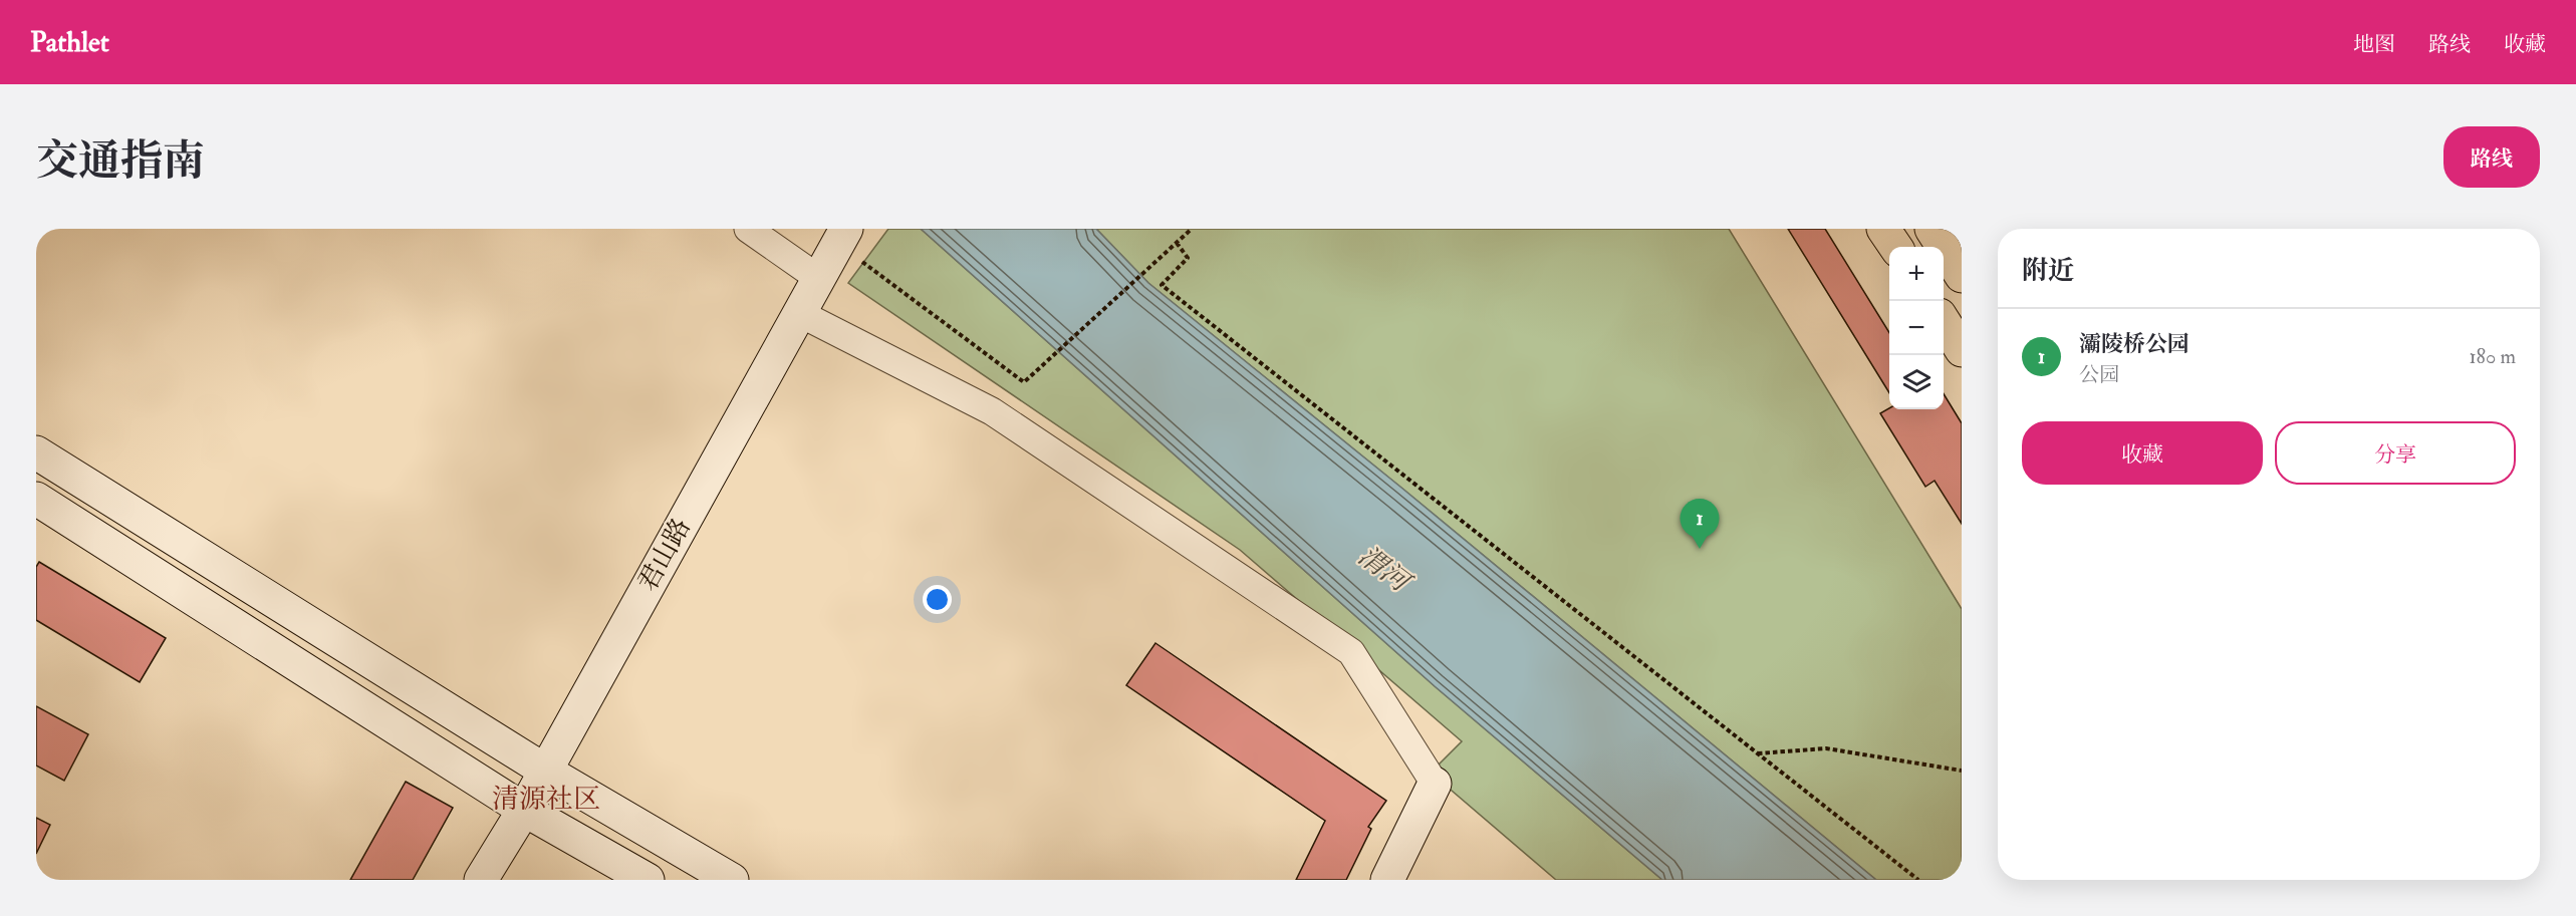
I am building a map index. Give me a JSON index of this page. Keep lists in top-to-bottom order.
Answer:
{
  "streets": {
    "main road": ["君山路"]
  },
  "districts": ["清源社区"],
  "water": ["渭河"],
  "page": {
    "header": "Pathlet",
    "nav": ["地图", "路线", "收藏"],
    "title": "交通指南",
    "buttons": [
      "路线",
      ["收藏", "分享"]
    ],
    "heading": "附近",
    "map_buttons": ["+", "−"],
    "list": [
      {
        "mark": "1",
        "name": "灞陵桥公园",
        "note": "公园",
        "value": "180 m"
      }
    ],
    "pins": "1"
  }
}
